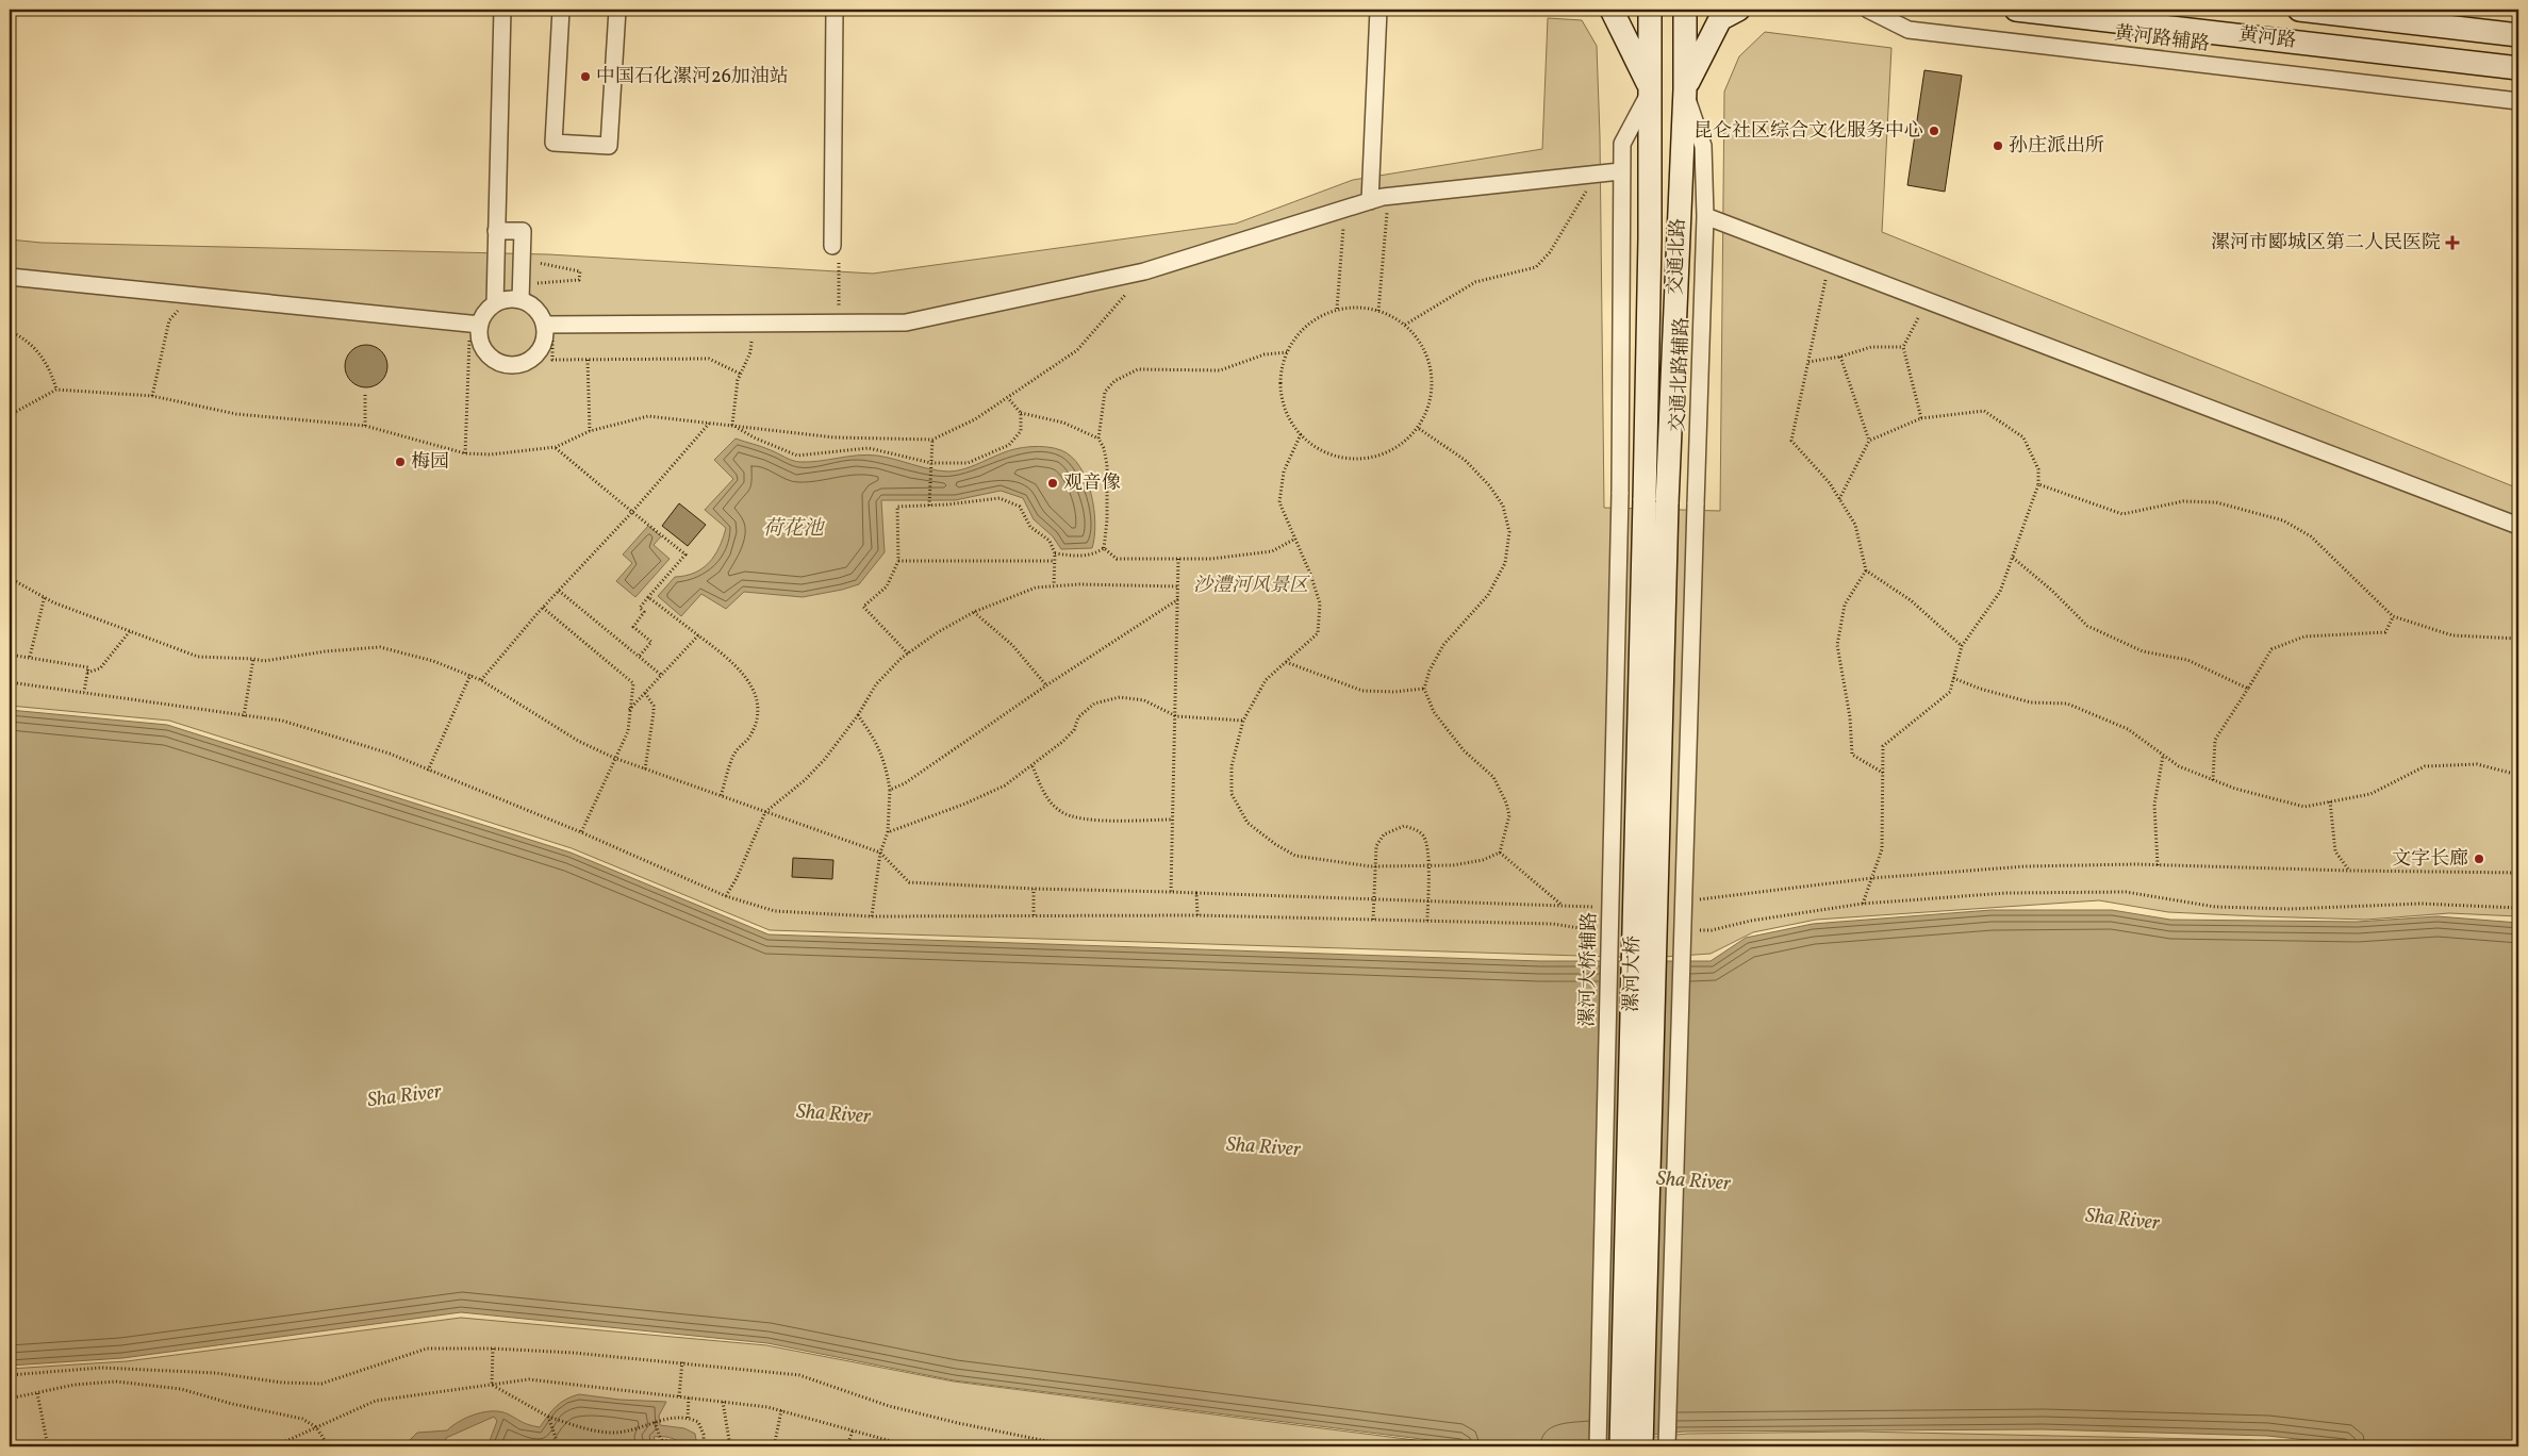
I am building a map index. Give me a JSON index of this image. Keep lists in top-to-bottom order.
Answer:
{
  "streets": {
    "main road": ["黄河路", "交通北路", "漯河大桥"],
    "street": ["黄河路辅路", "交通北路辅路", "漯河大桥辅路"]
  },
  "crossings": [
    ["交通北路", "交通北路辅路"],
    ["交通北路", "漯河大桥"]
  ],
  "water": ["荷花池", "Sha River"],
  "parks": ["沙澧河风景区"],
  "places": {
    "other": [
      "中国石化漯河26加油站",
      "昆仑社区综合文化服务中心",
      "孙庄派出所",
      "梅园",
      "观音像",
      "文字长廊"
    ],
    "health": ["漯河市郾城区第二人民医院"]
  }
}
